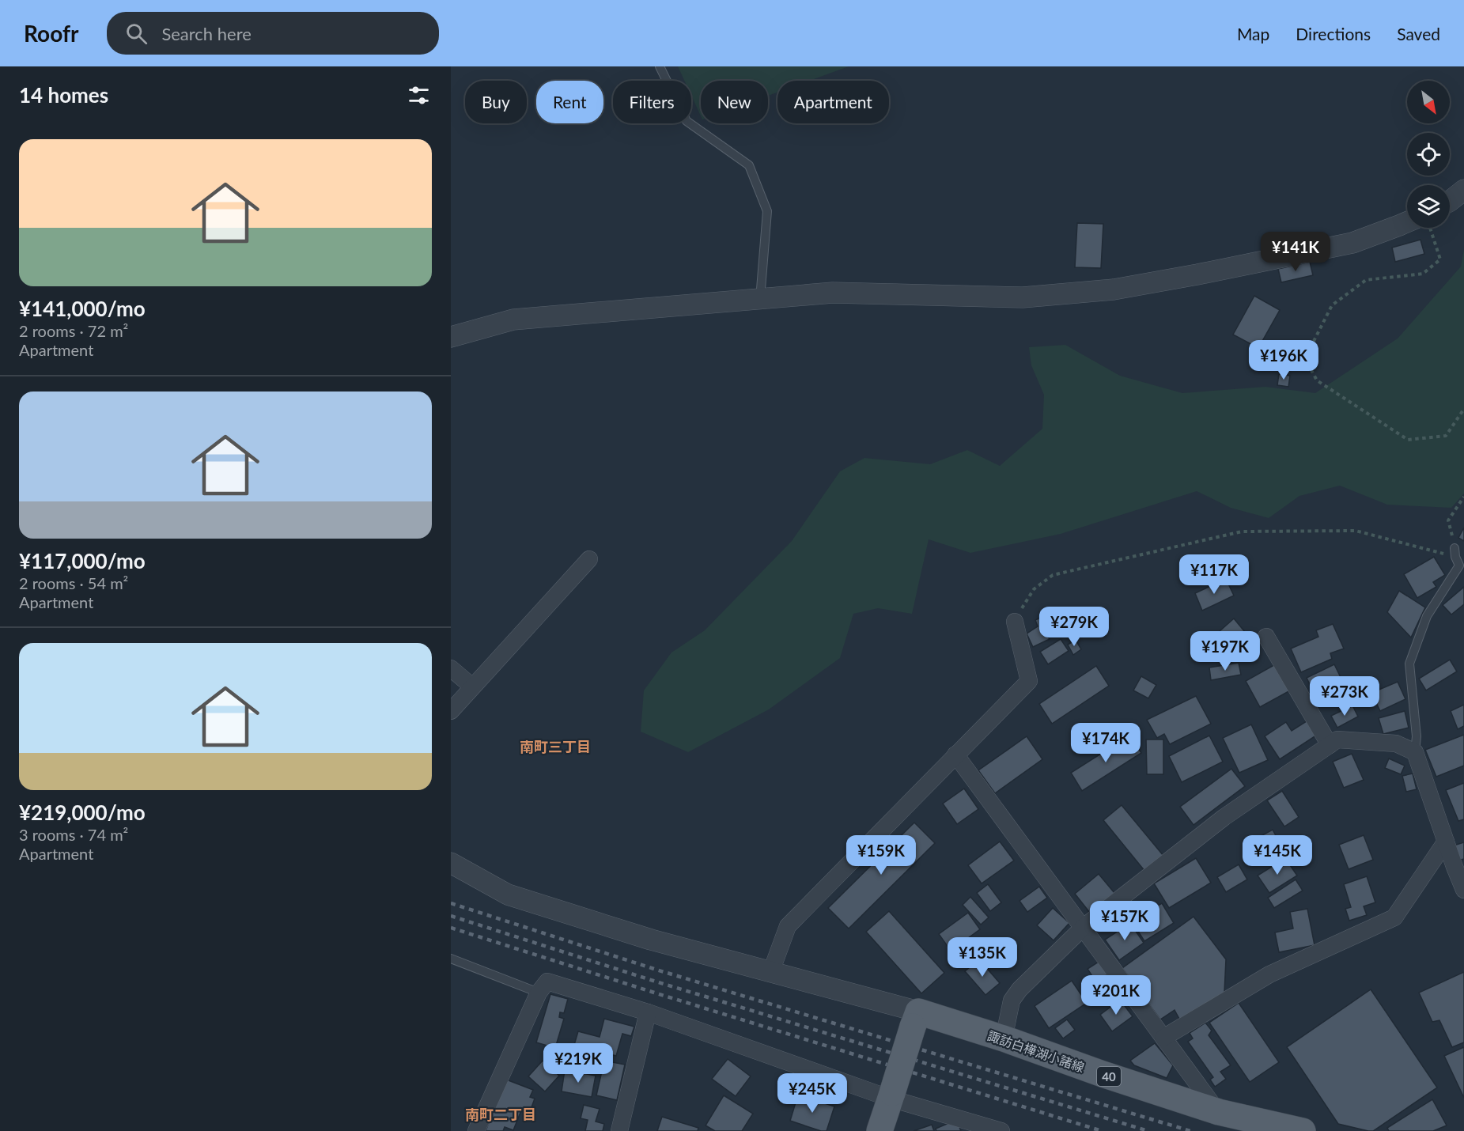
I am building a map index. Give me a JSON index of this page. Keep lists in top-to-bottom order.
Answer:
{
  "streets": {
    "main road": ["諏訪白樺湖小諸線", "40"]
  },
  "districts": ["南町三丁目", "南町二丁目"],
  "north": "bottom right",
  "page": {
    "header": "Roofr",
    "search": "Search here",
    "nav": ["Map", "Directions", "Saved"],
    "heading": "14 homes",
    "chip": [
      "Buy",
      "Rent",
      "Filters",
      "New",
      "Apartment"
    ],
    "list": [
      {
        "name": "¥141,000/mo",
        "note": "2 rooms · 72 m² · Apartment"
      },
      {
        "name": "¥117,000/mo",
        "note": "2 rooms · 54 m² · Apartment"
      },
      {
        "name": "¥219,000/mo",
        "note": "3 rooms · 74 m² · Apartment"
      }
    ],
    "price": [
      "¥141K",
      "¥196K",
      "¥117K",
      "¥279K",
      "¥197K",
      "¥273K",
      "¥174K",
      "¥159K",
      "¥145K",
      "¥157K",
      "¥135K",
      "¥201K",
      "¥219K",
      "¥245K"
    ]
  }
}
